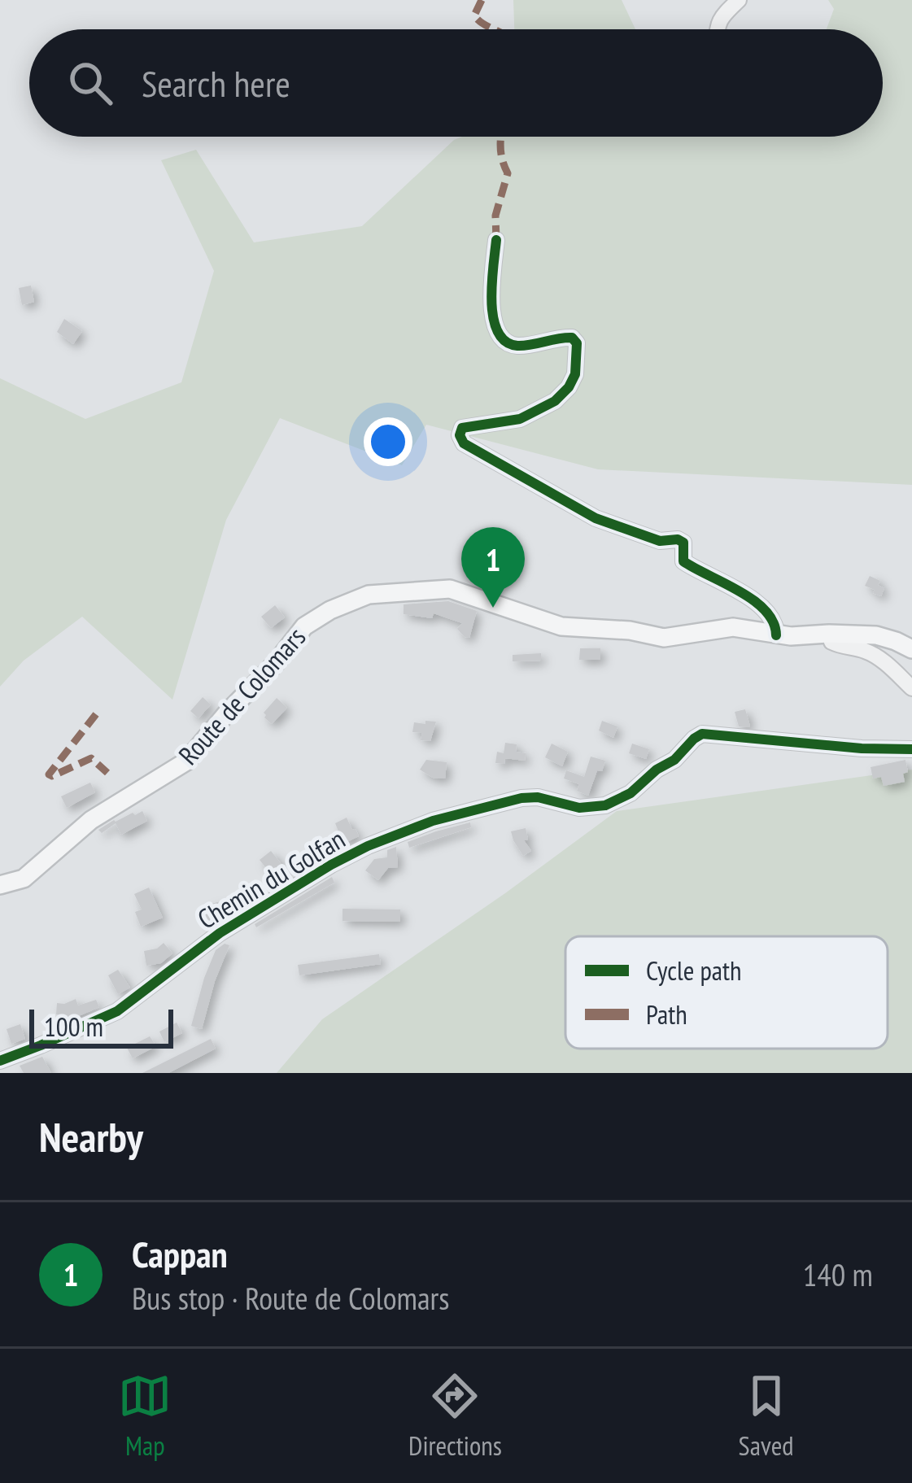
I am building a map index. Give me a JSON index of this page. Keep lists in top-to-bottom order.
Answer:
{
  "streets": {
    "main road": ["Route de Colomars"],
    "street": ["Chemin du Golfan"]
  },
  "legend": ["Cycle path", "Path"],
  "scale_bar": "100 m",
  "page": {
    "search": "Search here",
    "pins": "1",
    "scale": "100 m",
    "heading": "Nearby",
    "list": [
      {
        "mark": "1",
        "name": "Cappan",
        "note": "Bus stop · Route de Colomars",
        "value": "140 m"
      }
    ],
    "nav": ["Map", "Directions", "Saved"]
  }
}
